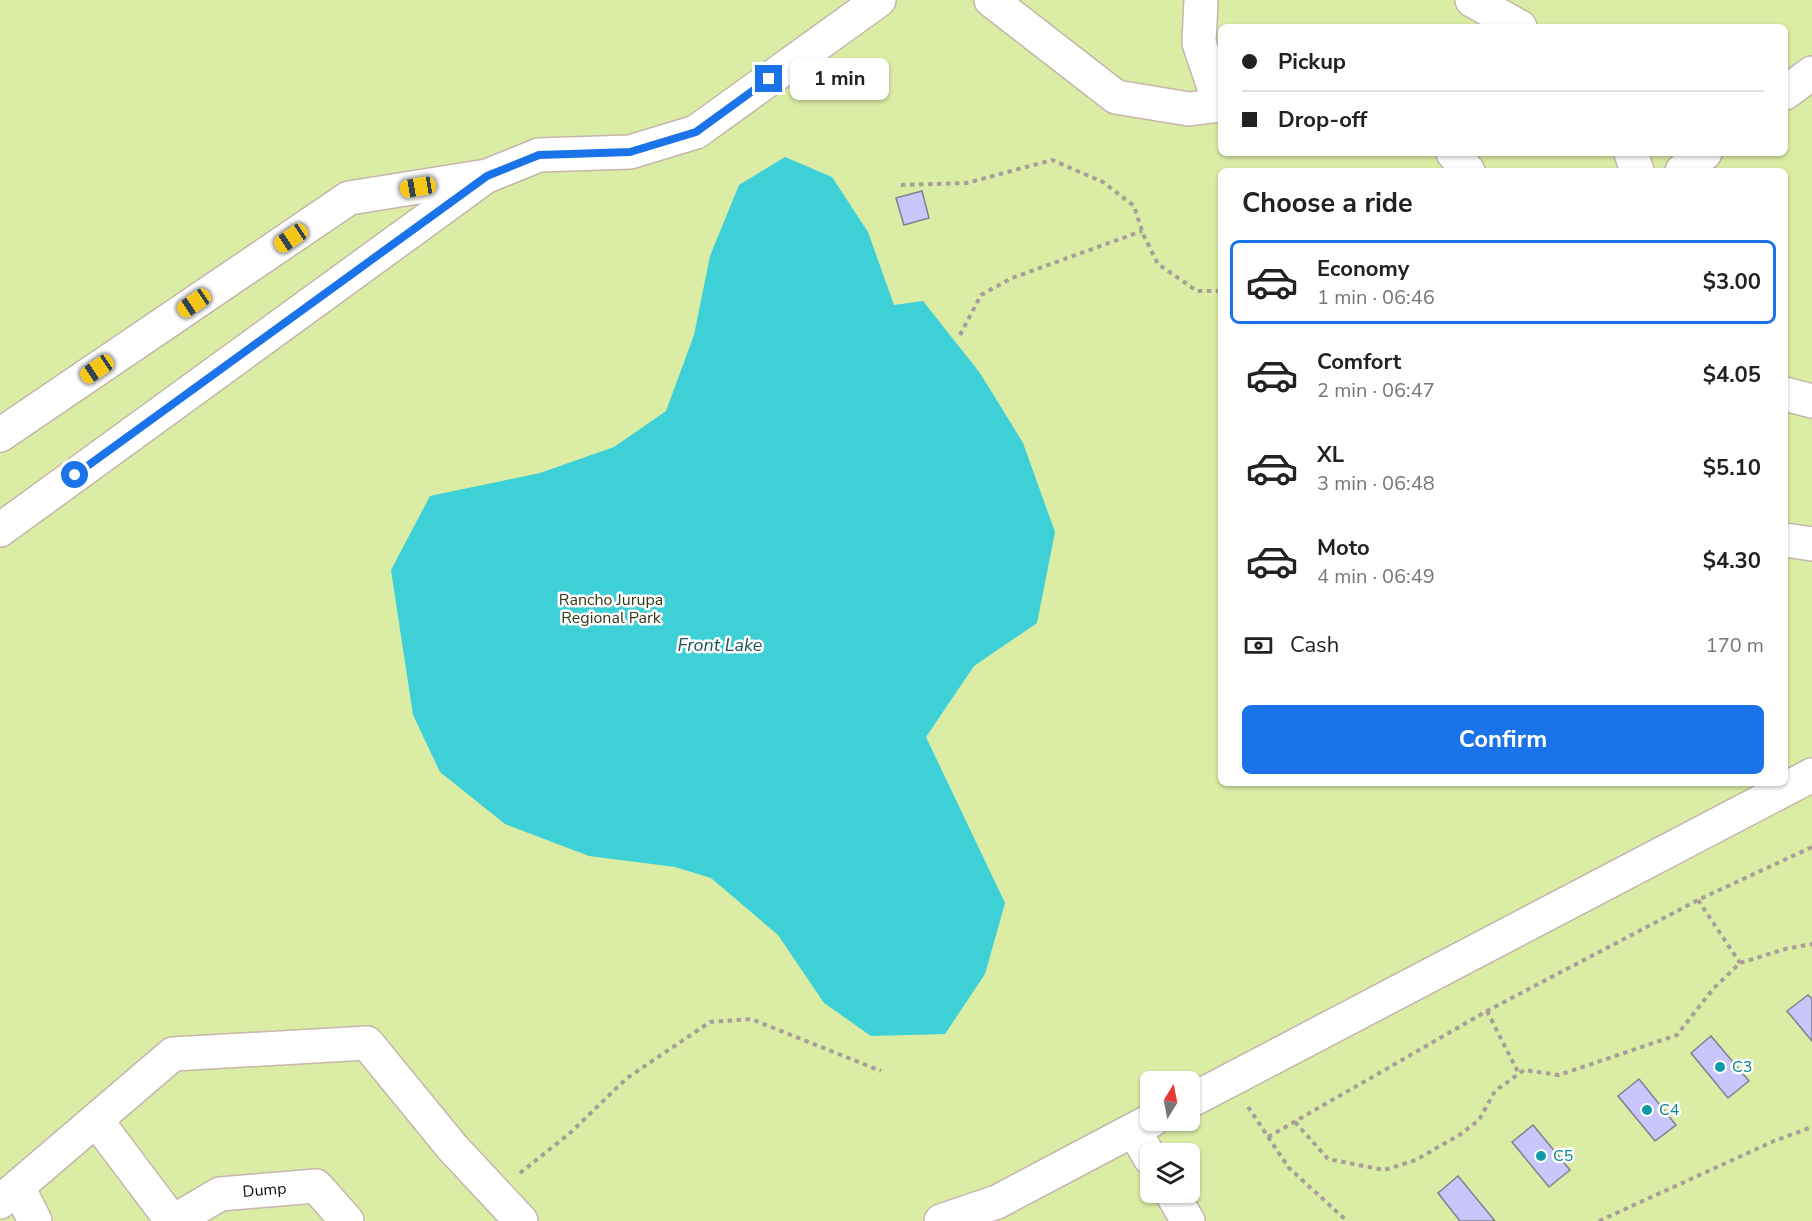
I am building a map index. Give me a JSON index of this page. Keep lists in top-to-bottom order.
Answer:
{
  "streets": {
    "lane": ["Dump"]
  },
  "water": ["Front Lake"],
  "parks": ["Rancho Jurupa Regional Park"],
  "places": ["C3", "C4", "C5"],
  "north": "top",
  "page": {
    "banner": ["Pickup", "Drop-off"],
    "bubble": "1 min",
    "heading": "Choose a ride",
    "list": [
      {
        "name": "Economy",
        "note": "1 min · 06:46",
        "value": "$3.00"
      },
      {
        "name": "Comfort",
        "note": "2 min · 06:47",
        "value": "$4.05"
      },
      {
        "name": "XL",
        "note": "3 min · 06:48",
        "value": "$5.10"
      },
      {
        "name": "Moto",
        "note": "4 min · 06:49",
        "value": "$4.30"
      }
    ],
    "pay": ["Cash", "170 m"],
    "buttons": "Confirm"
  }
}
